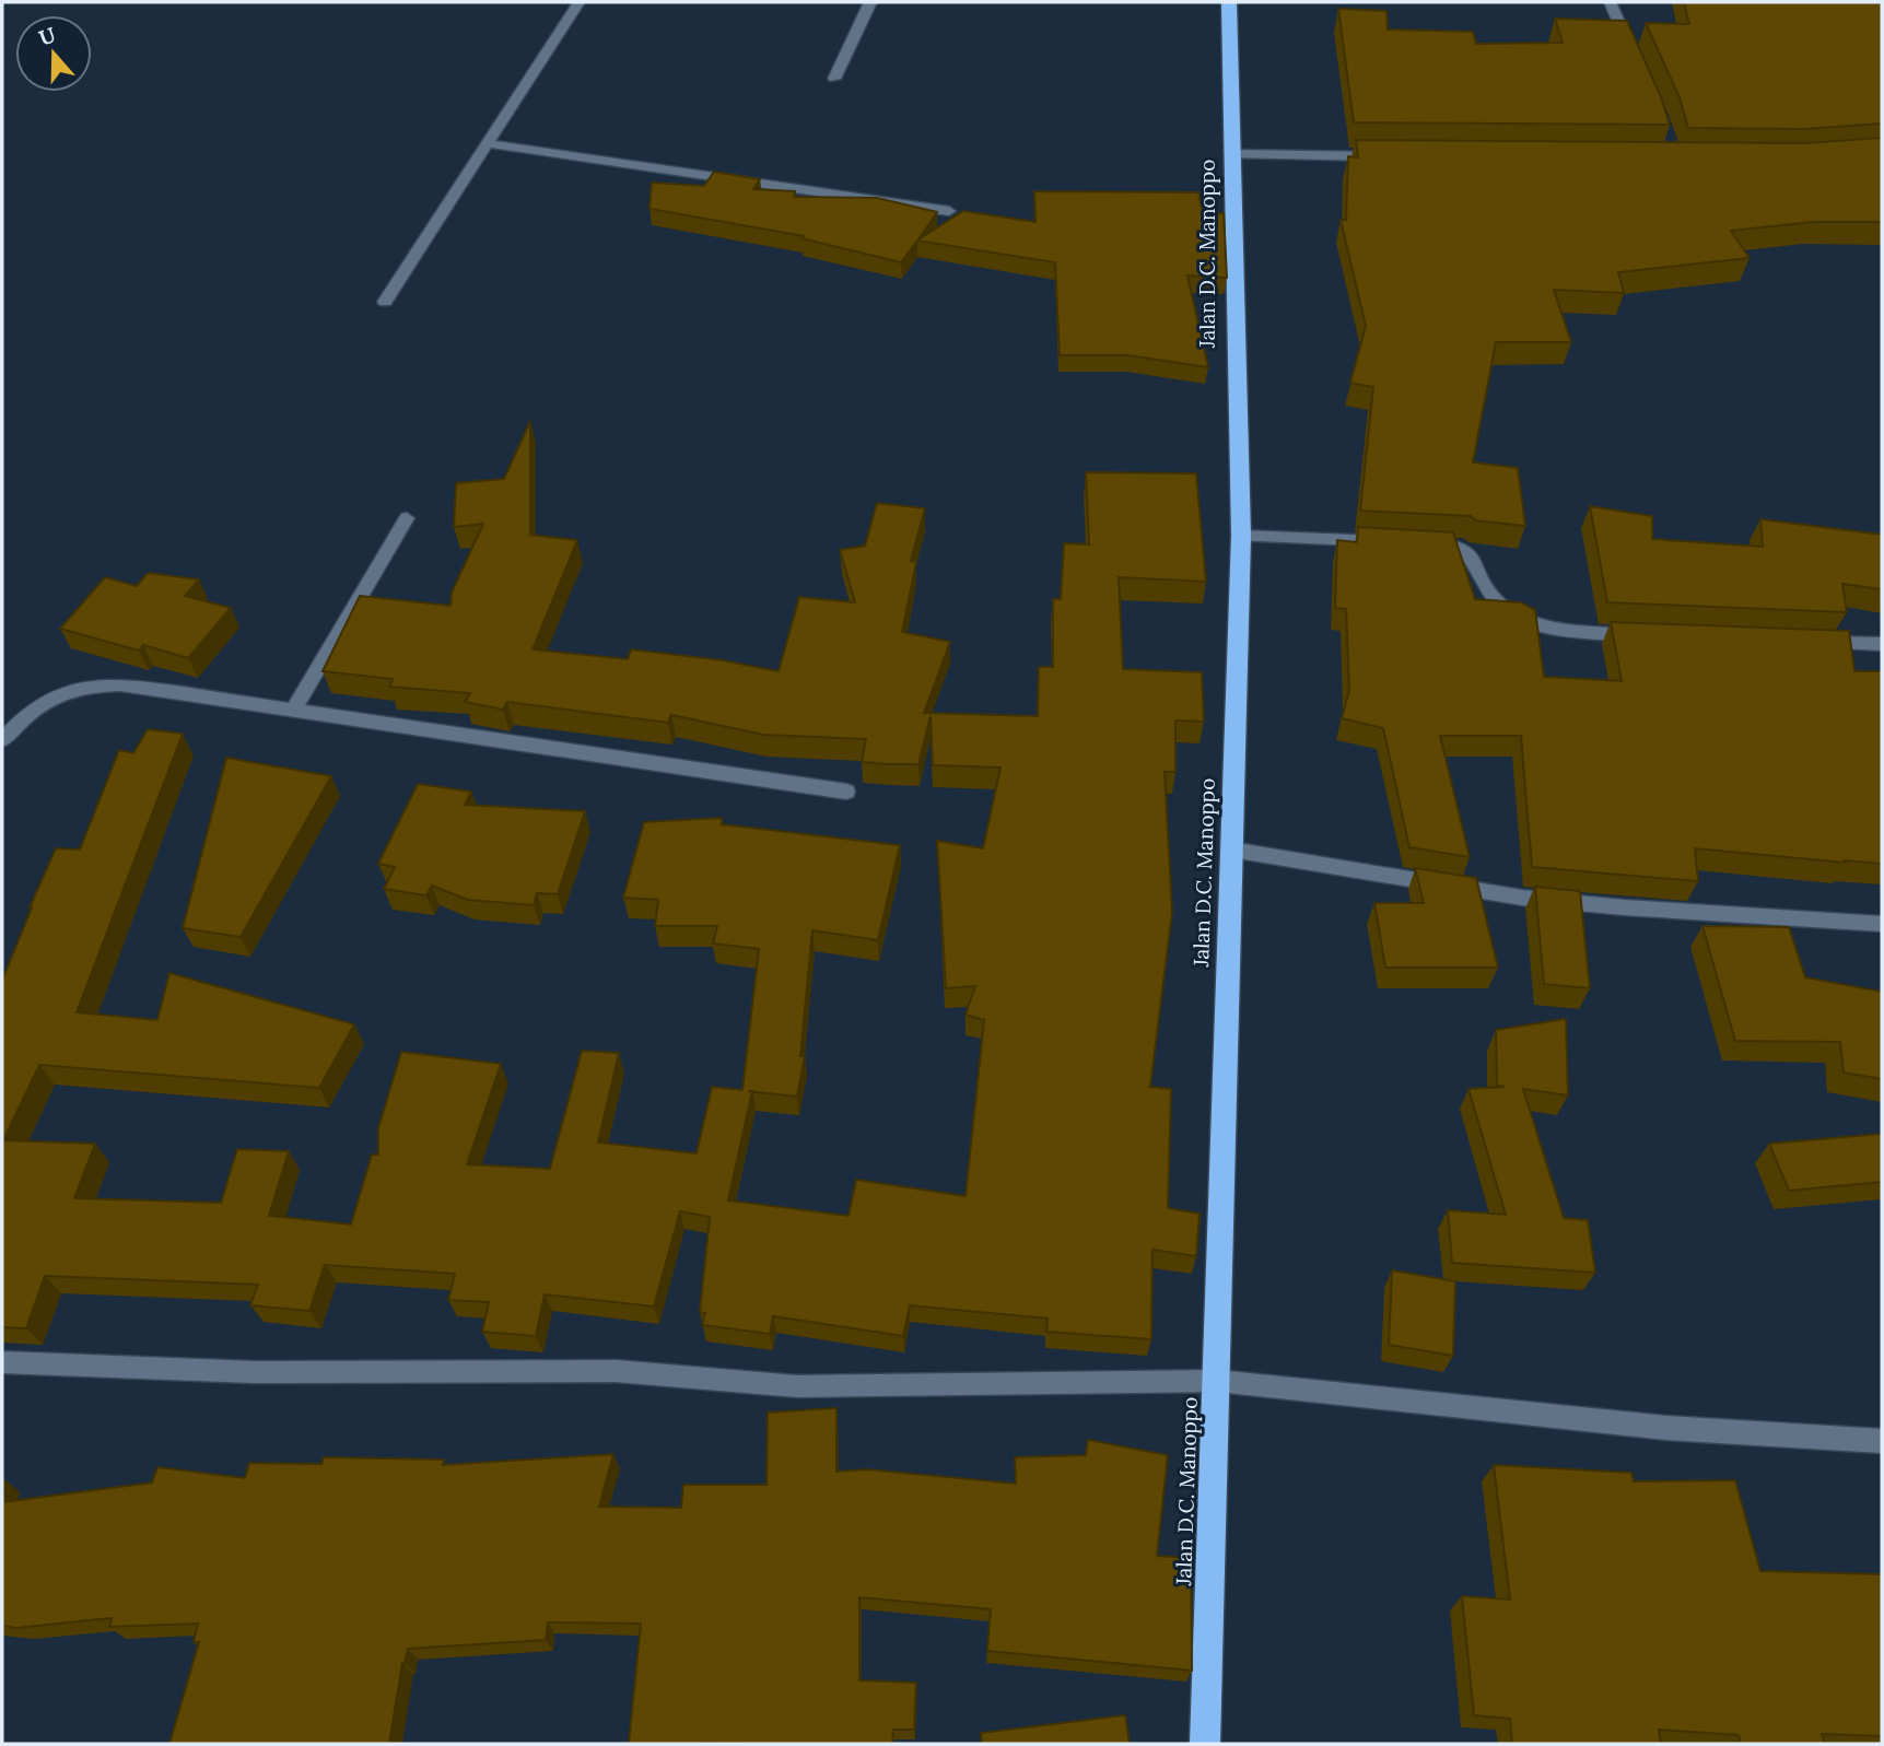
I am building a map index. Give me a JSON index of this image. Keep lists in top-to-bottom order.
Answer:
{
  "streets": {
    "highway": ["Jalan D.C. Manoppo"]
  },
  "north": "top"
}
